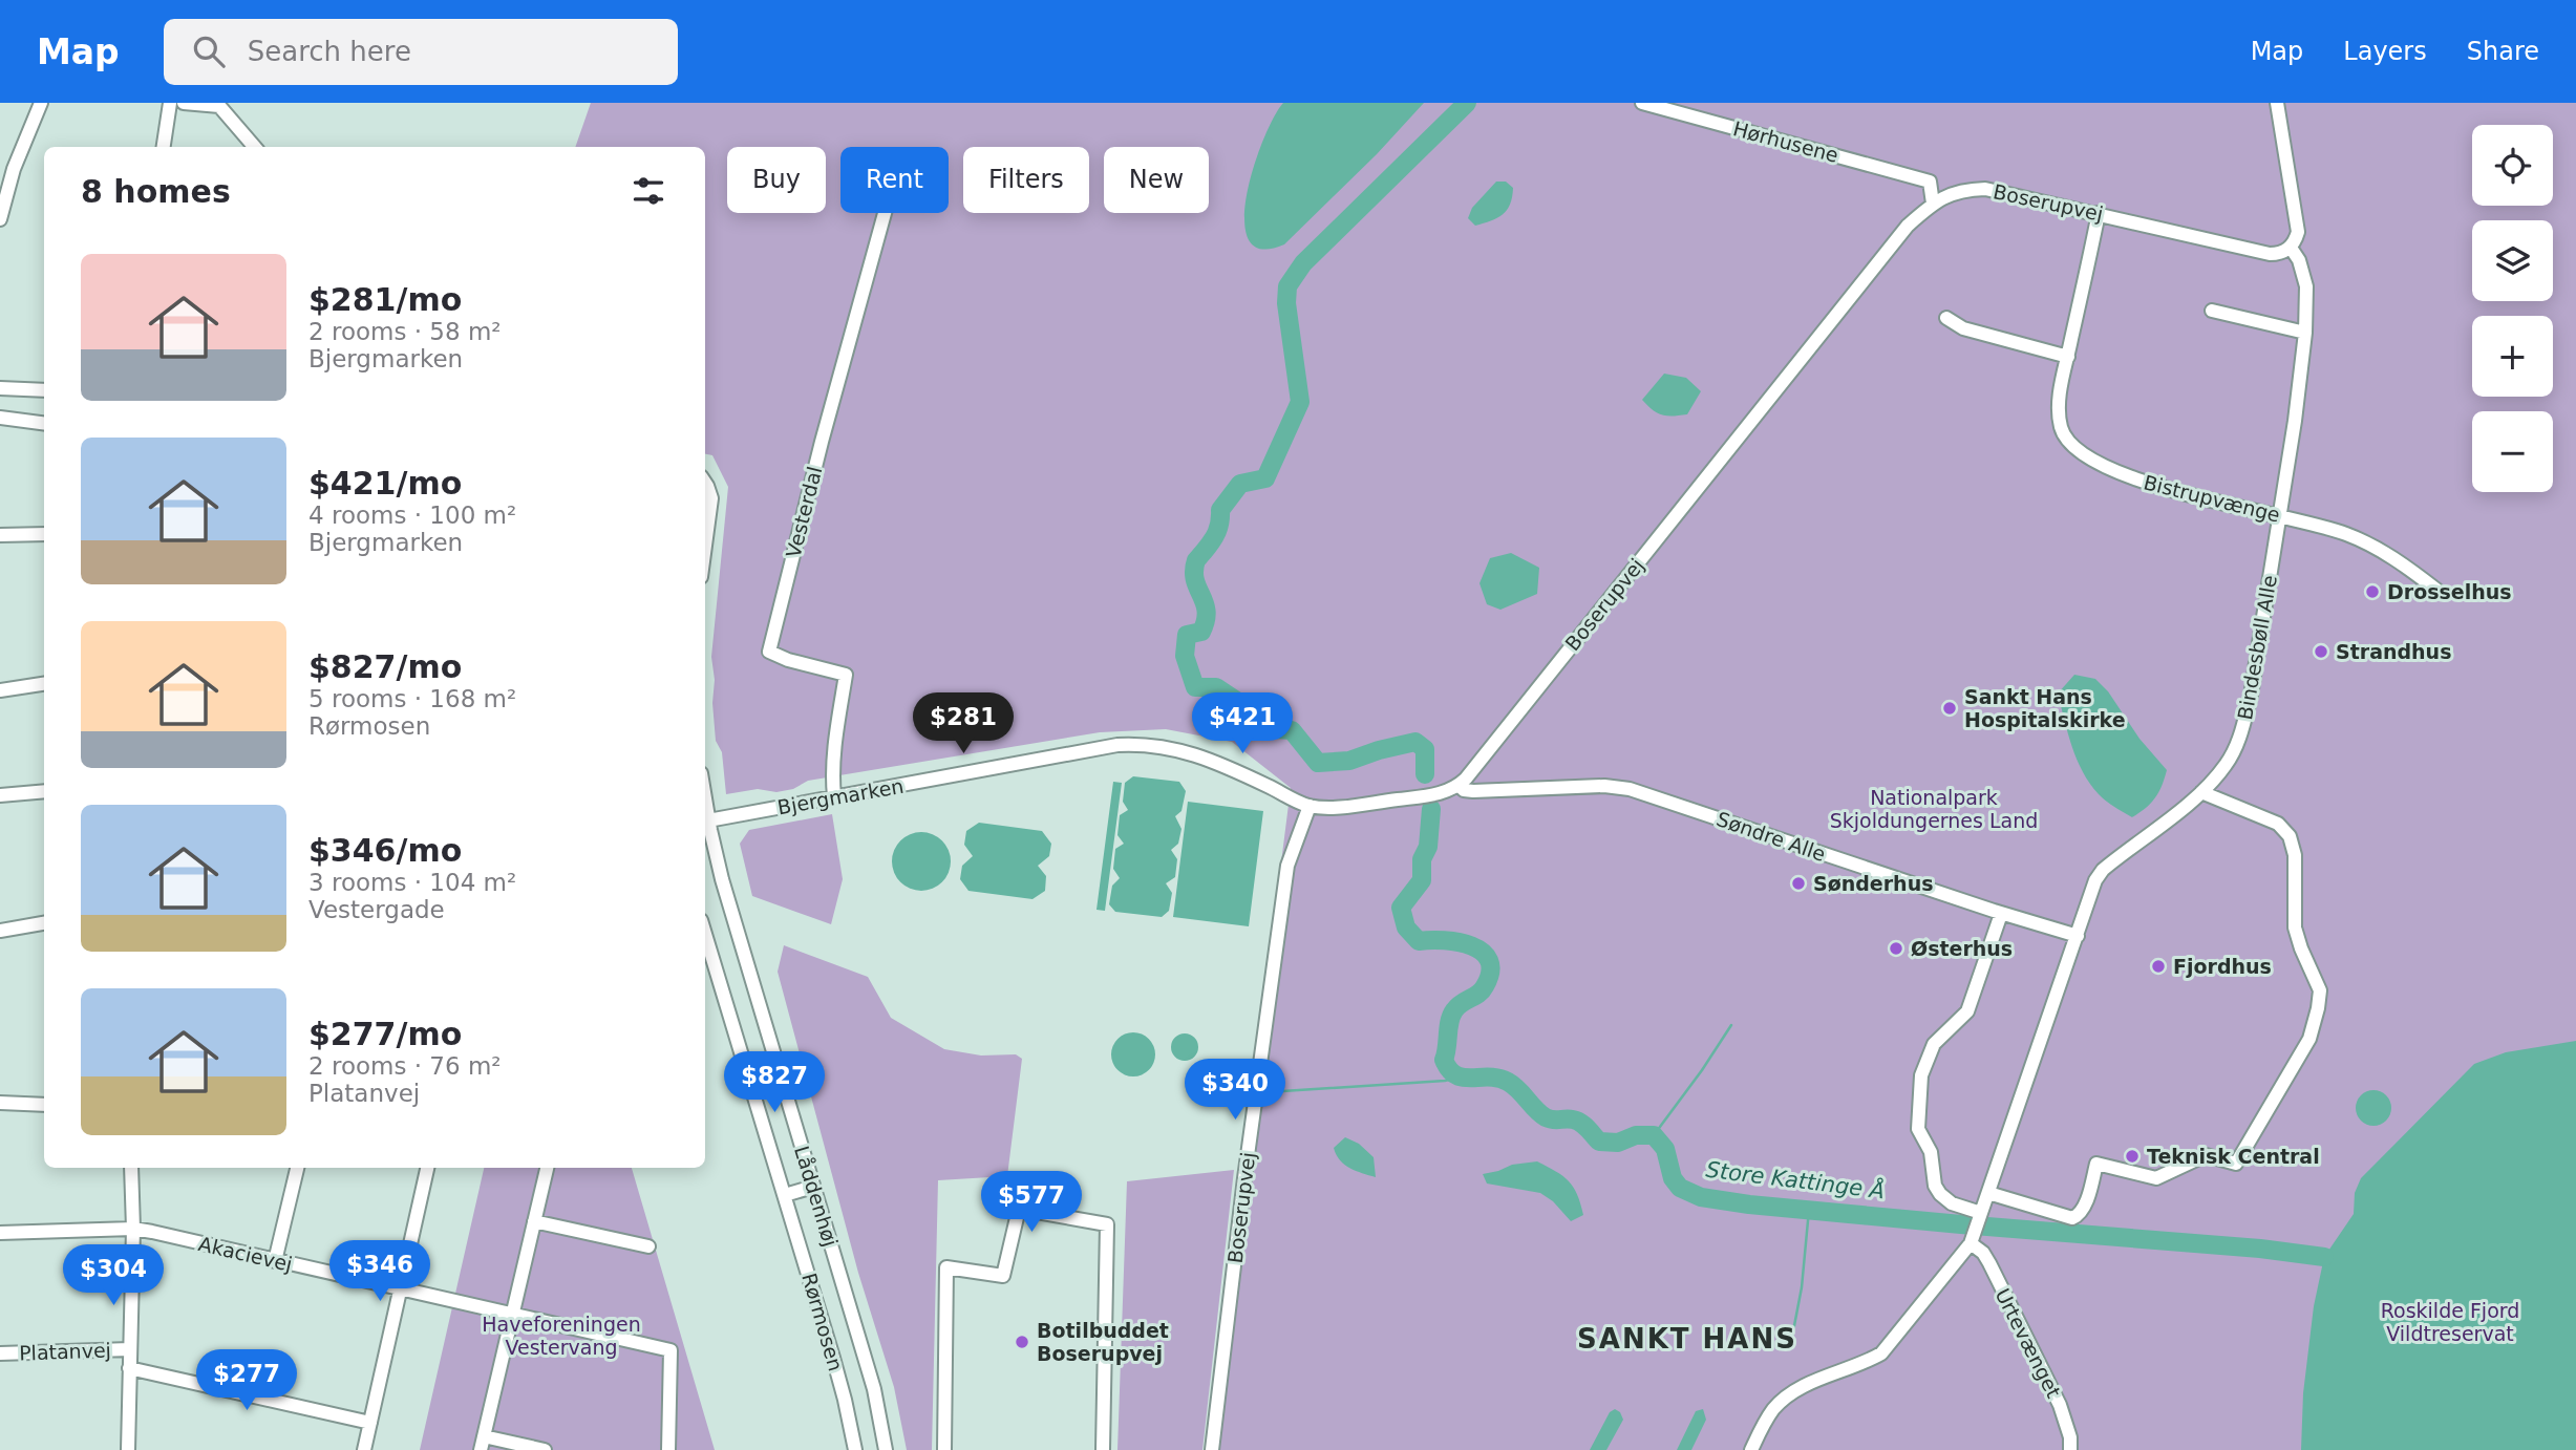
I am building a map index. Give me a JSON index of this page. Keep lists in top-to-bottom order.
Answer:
{
  "streets": {
    "street": [
      "Hørhusene",
      "Boserupvej",
      "Bistrupvænge",
      "Vesterdal",
      "Bindesbøll Alle",
      "Bjergmarken",
      "Søndre Alle",
      "Låddenhøj",
      "Akacievej",
      "Rørmosen",
      "Urtevænget",
      "Platanvej"
    ]
  },
  "crossings": [
    ["Hørhusene", "Boserupvej"],
    ["Boserupvej", "Bistrupvænge"],
    ["Boserupvej", "Bindesbøll Alle"],
    ["Boserupvej", "Bjergmarken"],
    ["Boserupvej", "Søndre Alle"],
    ["Bistrupvænge", "Bindesbøll Alle"],
    ["Vesterdal", "Bjergmarken"],
    ["Bindesbøll Alle", "Søndre Alle"],
    ["Bindesbøll Alle", "Urtevænget"],
    ["Bjergmarken", "Låddenhøj"]
  ],
  "districts": ["SANKT HANS"],
  "water": ["Store Kattinge Å"],
  "parks": ["Nationalpark Skjoldungernes Land", "Roskilde Fjord Vildtreservat", "Haveforeningen Vestervang"],
  "places": [
    "Drosselhus",
    "Strandhus",
    "Sankt Hans Hospitalskirke",
    "Sønderhus",
    "Østerhus",
    "Fjordhus",
    "Teknisk Central",
    "Botilbuddet Boserupvej"
  ],
  "page": {
    "header": "Map",
    "search": "Search here",
    "nav": ["Map", "Layers", "Share"],
    "map_buttons": ["+", "−"],
    "chip": [
      "Buy",
      "Rent",
      "Filters",
      "New"
    ],
    "heading": "8 homes",
    "list": [
      {
        "name": "$281/mo",
        "note": "2 rooms · 58 m² · Bjergmarken"
      },
      {
        "name": "$421/mo",
        "note": "4 rooms · 100 m² · Bjergmarken"
      },
      {
        "name": "$827/mo",
        "note": "5 rooms · 168 m² · Rørmosen"
      },
      {
        "name": "$346/mo",
        "note": "3 rooms · 104 m² · Vestergade"
      },
      {
        "name": "$277/mo",
        "note": "2 rooms · 76 m² · Platanvej"
      }
    ],
    "price": [
      "$281",
      "$421",
      "$827",
      "$340",
      "$577",
      "$346",
      "$304",
      "$277"
    ]
  }
}
